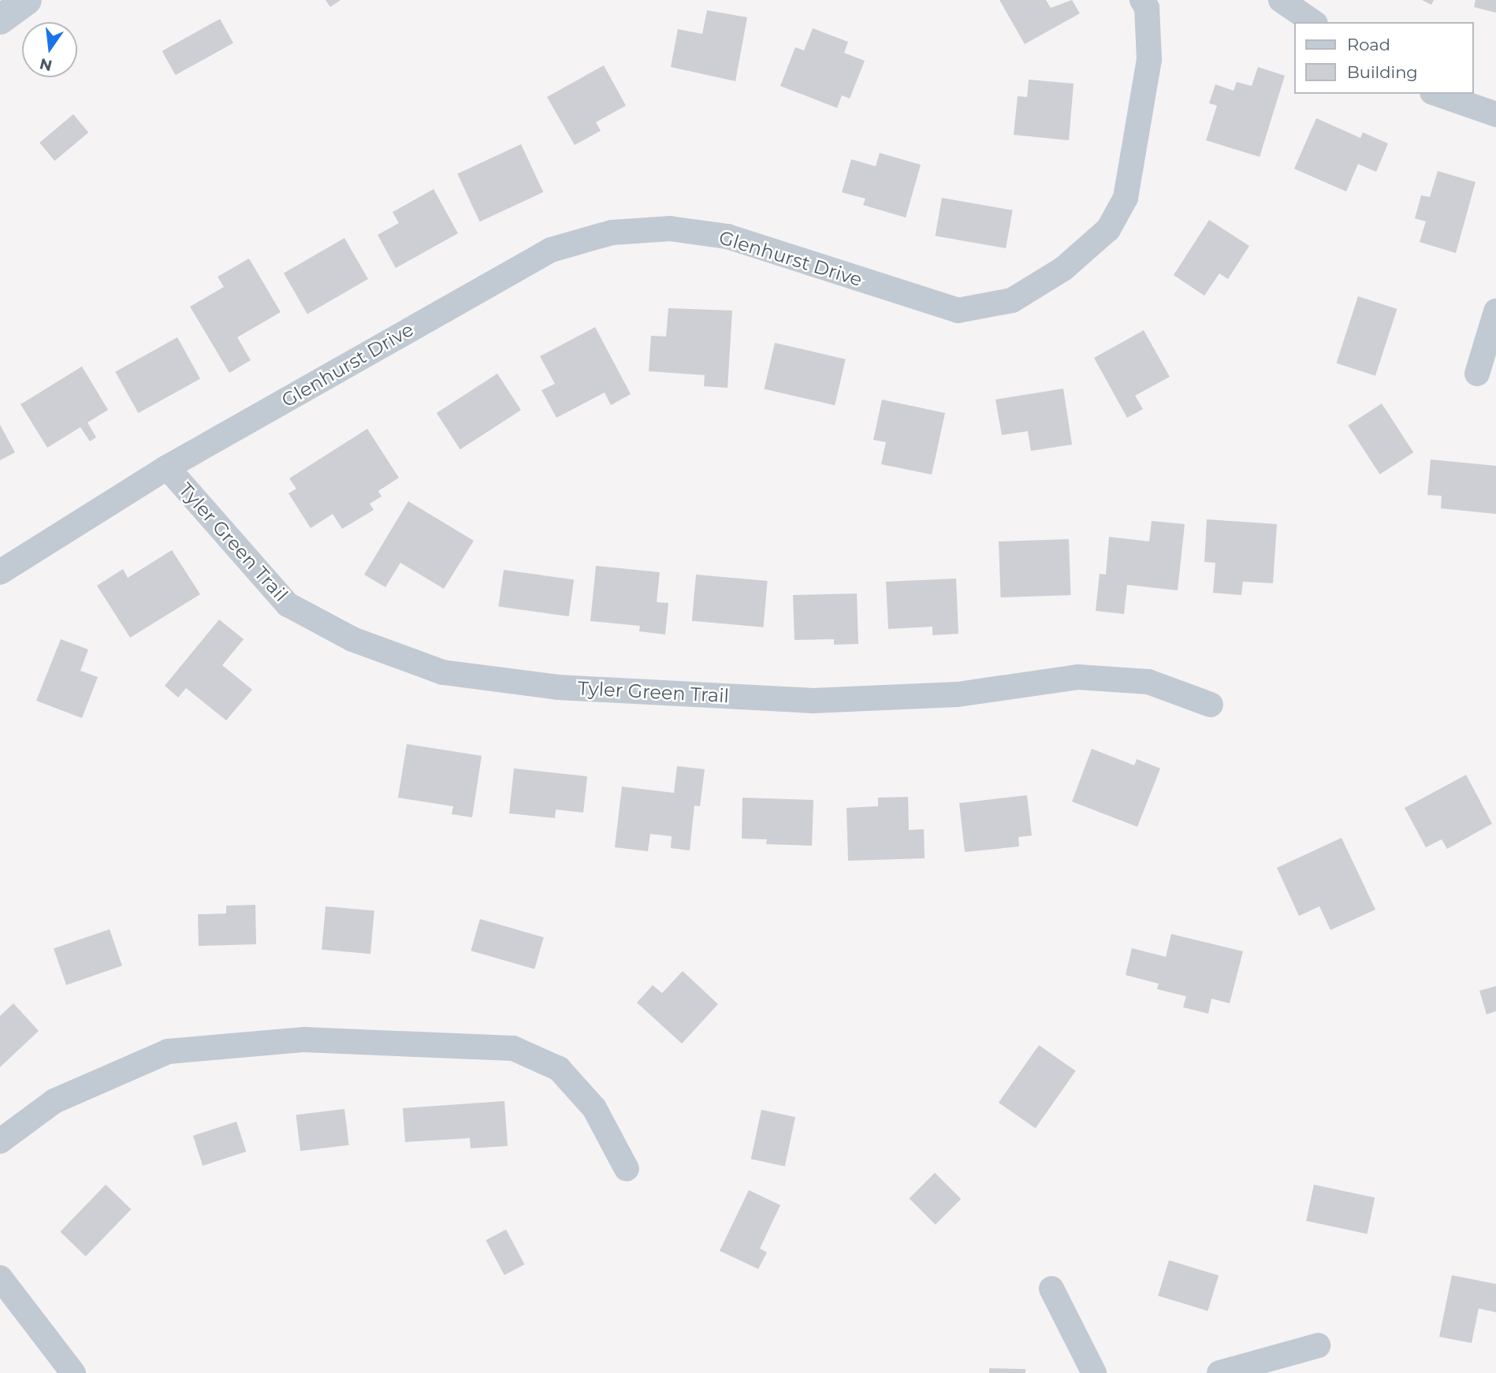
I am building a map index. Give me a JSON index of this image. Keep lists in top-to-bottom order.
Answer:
{
  "streets": {
    "street": ["Glenhurst Drive", "Tyler Green Trail"]
  },
  "crossings": [
    ["Glenhurst Drive", "Tyler Green Trail"]
  ],
  "legend": ["Road", "Building"],
  "north": "bottom"
}
